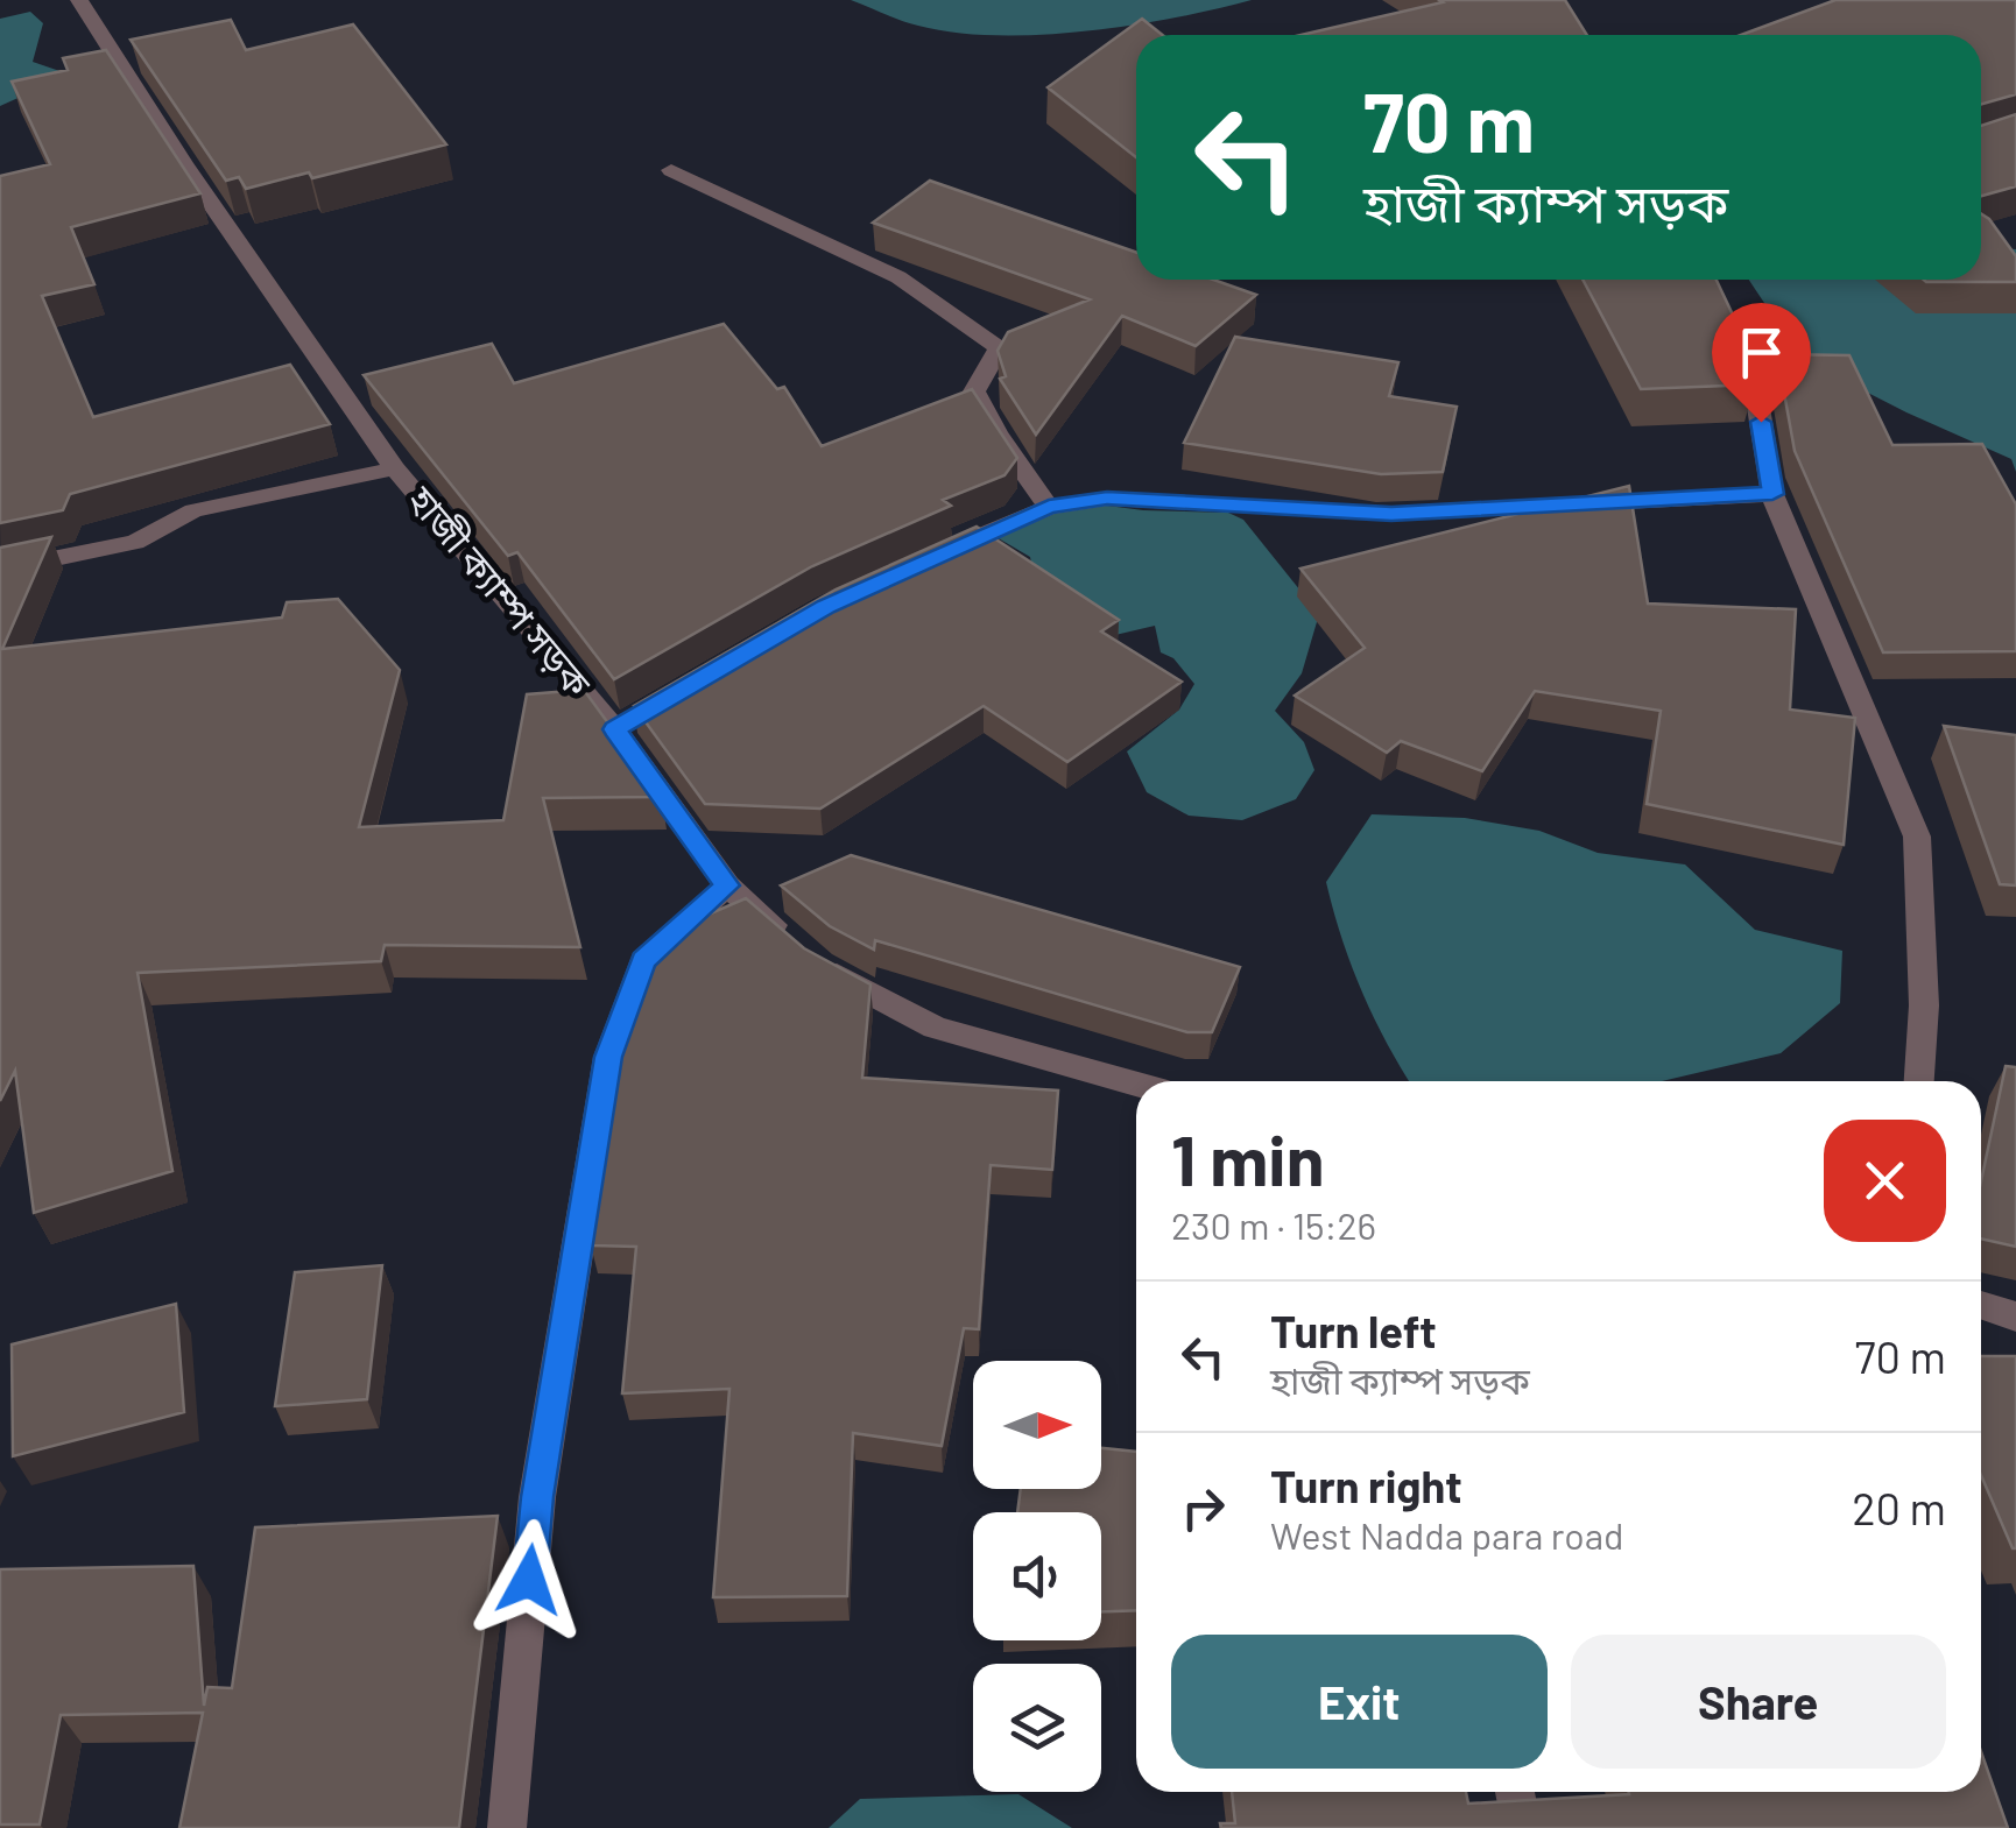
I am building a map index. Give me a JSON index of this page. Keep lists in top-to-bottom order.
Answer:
{
  "streets": {
    "street": ["হাজী ক্যাম্প সড়ক"]
  },
  "north": "right",
  "page": {
    "turn": ["70 m", "হাজী ক্যাম্প সড়ক"],
    "heading": ["1 min", "230 m · 15:26"],
    "list": [
      {
        "name": "Turn left",
        "note": "হাজী ক্যাম্প সড়ক",
        "value": "70 m"
      },
      {
        "name": "Turn right",
        "note": "West Nadda para road",
        "value": "20 m"
      }
    ],
    "buttons": ["Exit", "Share"]
  }
}
